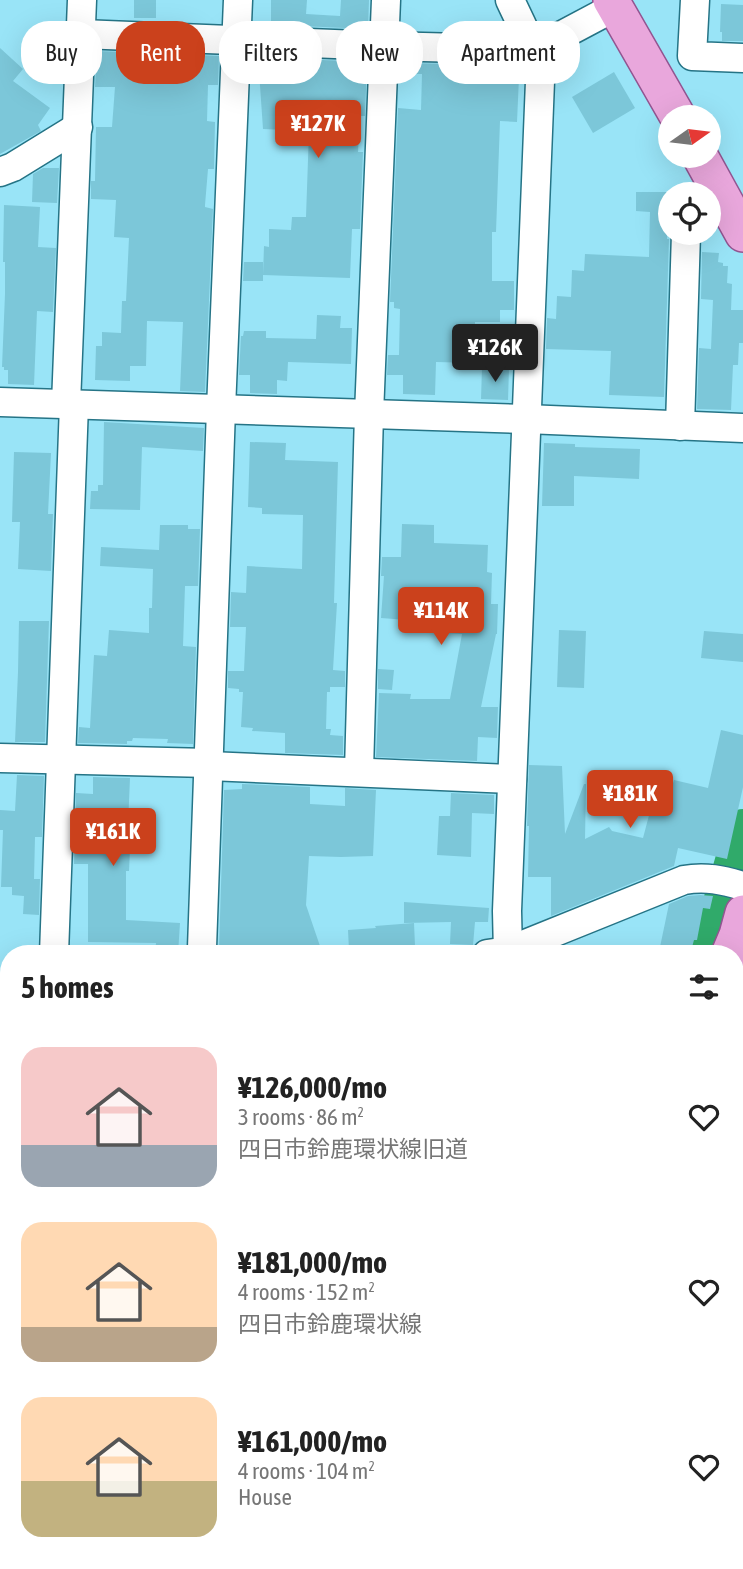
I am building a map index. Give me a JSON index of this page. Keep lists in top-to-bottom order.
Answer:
{
  "north": "right",
  "page": {
    "chip": [
      "Buy",
      "Rent",
      "Filters",
      "New",
      "Apartment"
    ],
    "price": [
      "¥127K",
      "¥126K",
      "¥114K",
      "¥181K",
      "¥161K"
    ],
    "heading": "5 homes",
    "list": [
      {
        "name": "¥126,000/mo",
        "note": "3 rooms · 86 m² · 四日市鈴鹿環状線旧道"
      },
      {
        "name": "¥181,000/mo",
        "note": "4 rooms · 152 m² · 四日市鈴鹿環状線"
      },
      {
        "name": "¥161,000/mo",
        "note": "4 rooms · 104 m² · House"
      }
    ]
  }
}
